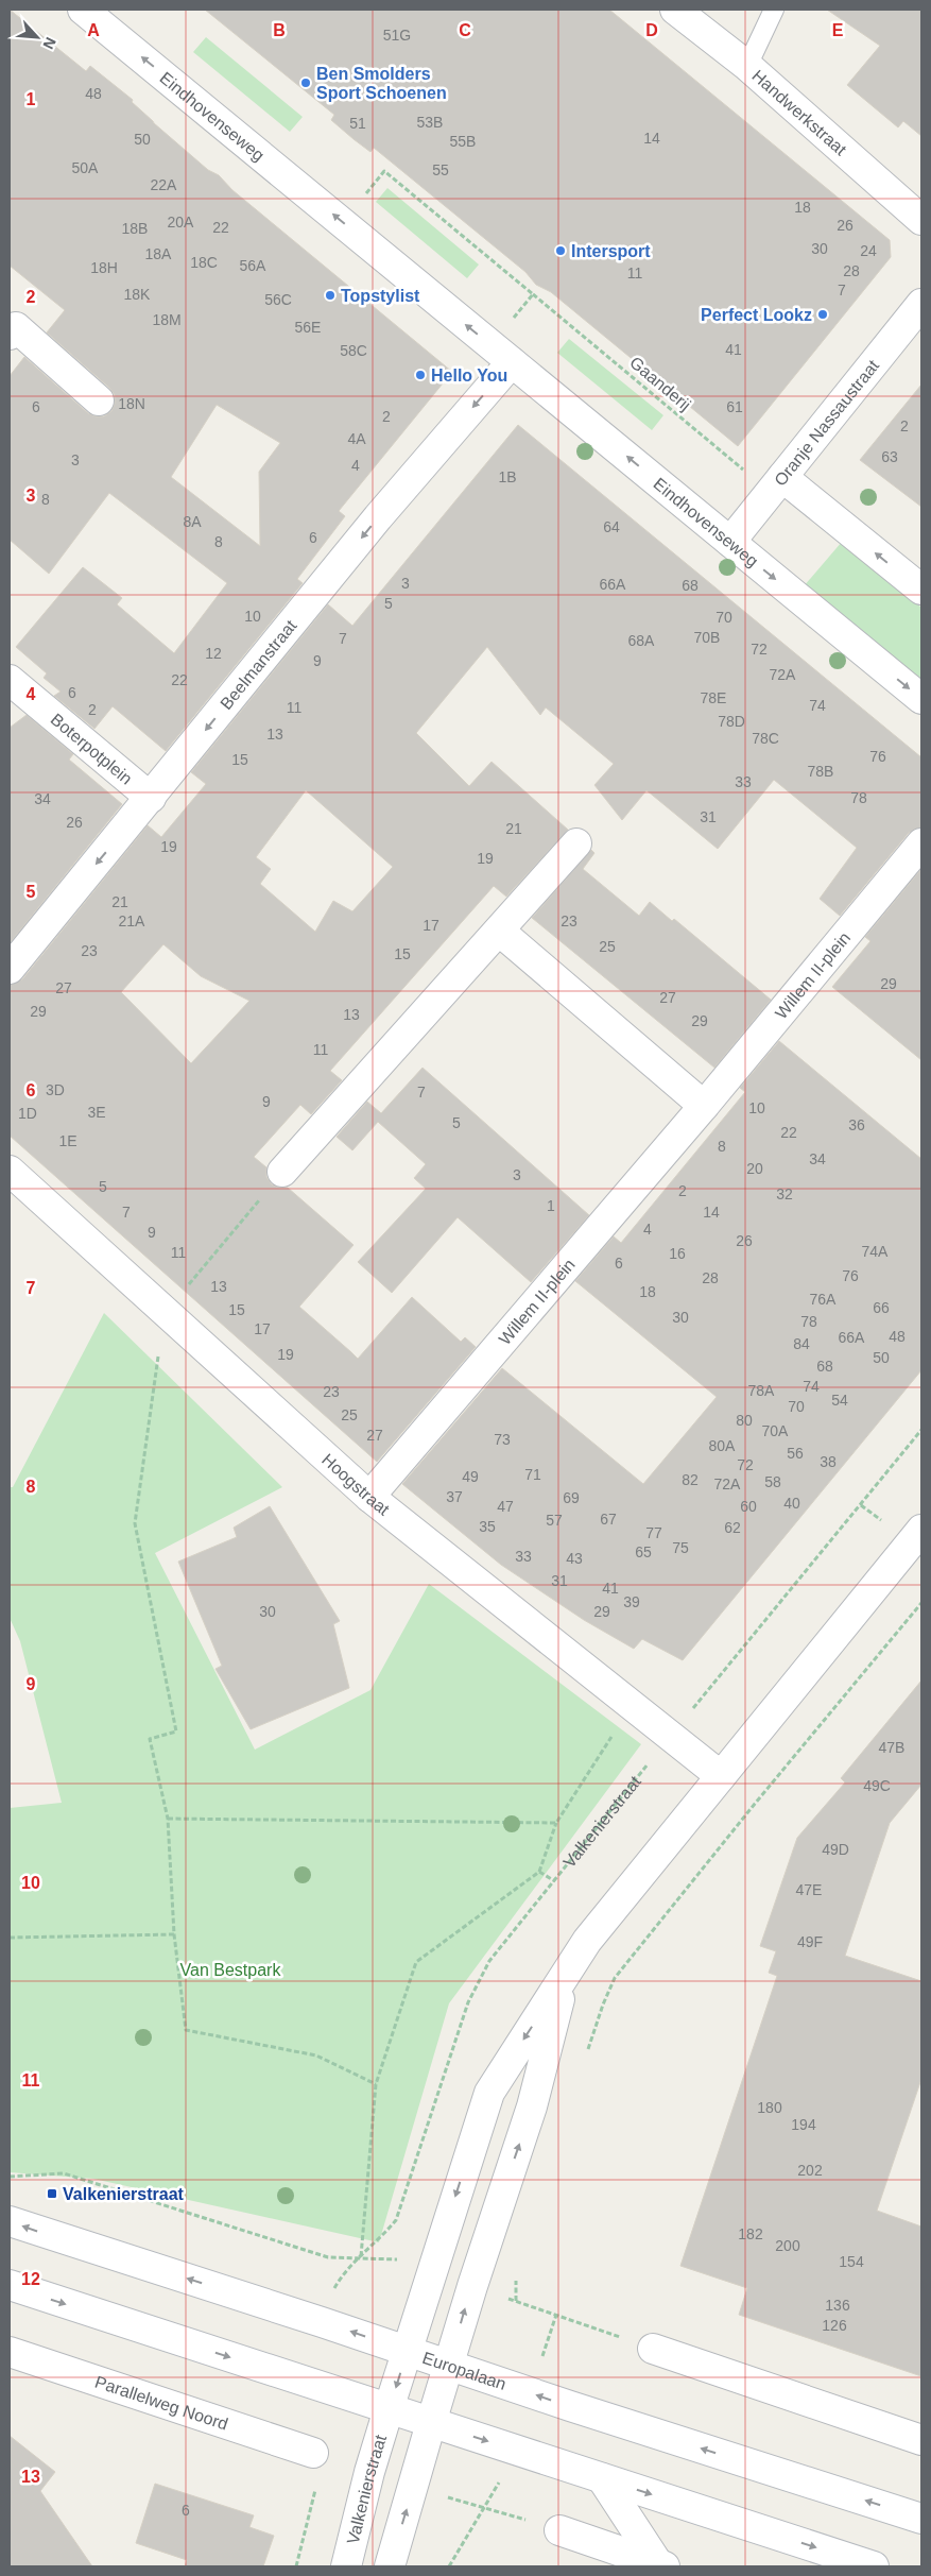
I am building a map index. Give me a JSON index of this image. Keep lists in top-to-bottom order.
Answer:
{
  "streets": {
    "street": [
      "Handwerkstraat",
      "Eindhovenseweg",
      "Oranje Nassaustraat",
      "Beelmanstraat",
      "Boterpotplein",
      "Willem II-plein",
      "Hoogstraat",
      "Valkenierstraat",
      "Europalaan",
      "Parallelweg Noord"
    ],
    "path": ["Gaanderij"]
  },
  "crossings": [
    ["Eindhovenseweg", "Oranje Nassaustraat"],
    ["Eindhovenseweg", "Beelmanstraat"],
    ["Gaanderij", "Oranje Nassaustraat"],
    ["Beelmanstraat", "Boterpotplein"],
    ["Willem II-plein", "Hoogstraat"],
    ["Hoogstraat", "Valkenierstraat"],
    ["Valkenierstraat", "Europalaan"]
  ],
  "one_way": ["Beelmanstraat"],
  "parks": ["Van Bestpark"],
  "places": {
    "other": [
      "Ben Smolders Sport Schoenen",
      "Intersport",
      "Topstylist",
      "Perfect Lookz",
      "Hello You"
    ],
    "transit": ["Valkenierstraat"]
  },
  "house_numbers": [
    "51G",
    "48",
    "53B",
    "51",
    "14",
    "50",
    "55B",
    "50A",
    "55",
    "22A",
    "18",
    "20A",
    "26",
    "22",
    "18B",
    "30",
    "24",
    "18A",
    "18C",
    "56A",
    "18H",
    "28",
    "11",
    "7",
    "18K",
    "56C",
    "18M",
    "56E",
    "41",
    "58C",
    "18N",
    "6",
    "61",
    "2",
    "2",
    "4A",
    "63",
    "3",
    "4",
    "1B",
    "8",
    "8A",
    "64",
    "6",
    "8",
    "3",
    "66A",
    "68",
    "5",
    "10",
    "70",
    "70B",
    "7",
    "68A",
    "72",
    "12",
    "9",
    "72A",
    "22",
    "6",
    "78E",
    "74",
    "11",
    "2",
    "78D",
    "13",
    "78C",
    "76",
    "15",
    "78B",
    "33",
    "78",
    "34",
    "31",
    "26",
    "21",
    "19",
    "19",
    "21",
    "21A",
    "23",
    "17",
    "25",
    "23",
    "15",
    "29",
    "27",
    "27",
    "29",
    "13",
    "29",
    "11",
    "3D",
    "7",
    "9",
    "10",
    "3E",
    "1D",
    "5",
    "36",
    "22",
    "1E",
    "8",
    "34",
    "20",
    "3",
    "5",
    "2",
    "32",
    "1",
    "7",
    "14",
    "4",
    "9",
    "26",
    "74A",
    "11",
    "16",
    "6",
    "76",
    "28",
    "13",
    "18",
    "76A",
    "66",
    "15",
    "30",
    "78",
    "17",
    "48",
    "66A",
    "84",
    "19",
    "50",
    "68",
    "74",
    "78A",
    "23",
    "54",
    "70",
    "25",
    "80",
    "70A",
    "27",
    "73",
    "80A",
    "56",
    "38",
    "72",
    "71",
    "49",
    "82",
    "58",
    "72A",
    "37",
    "69",
    "40",
    "47",
    "60",
    "67",
    "57",
    "35",
    "62",
    "77",
    "75",
    "65",
    "33",
    "43",
    "31",
    "41",
    "39",
    "30",
    "29",
    "47B",
    "49C",
    "49D",
    "47E",
    "49F",
    "180",
    "194",
    "202",
    "182",
    "200",
    "154",
    "136",
    "126",
    "6"
  ],
  "north": "bottom right",
  "grid": {
    "columns": [
      "A",
      "B",
      "C",
      "D",
      "E"
    ],
    "rows": [
      "1",
      "2",
      "3",
      "4",
      "5",
      "6",
      "7",
      "8",
      "9",
      "10",
      "11",
      "12",
      "13"
    ]
  }
}
